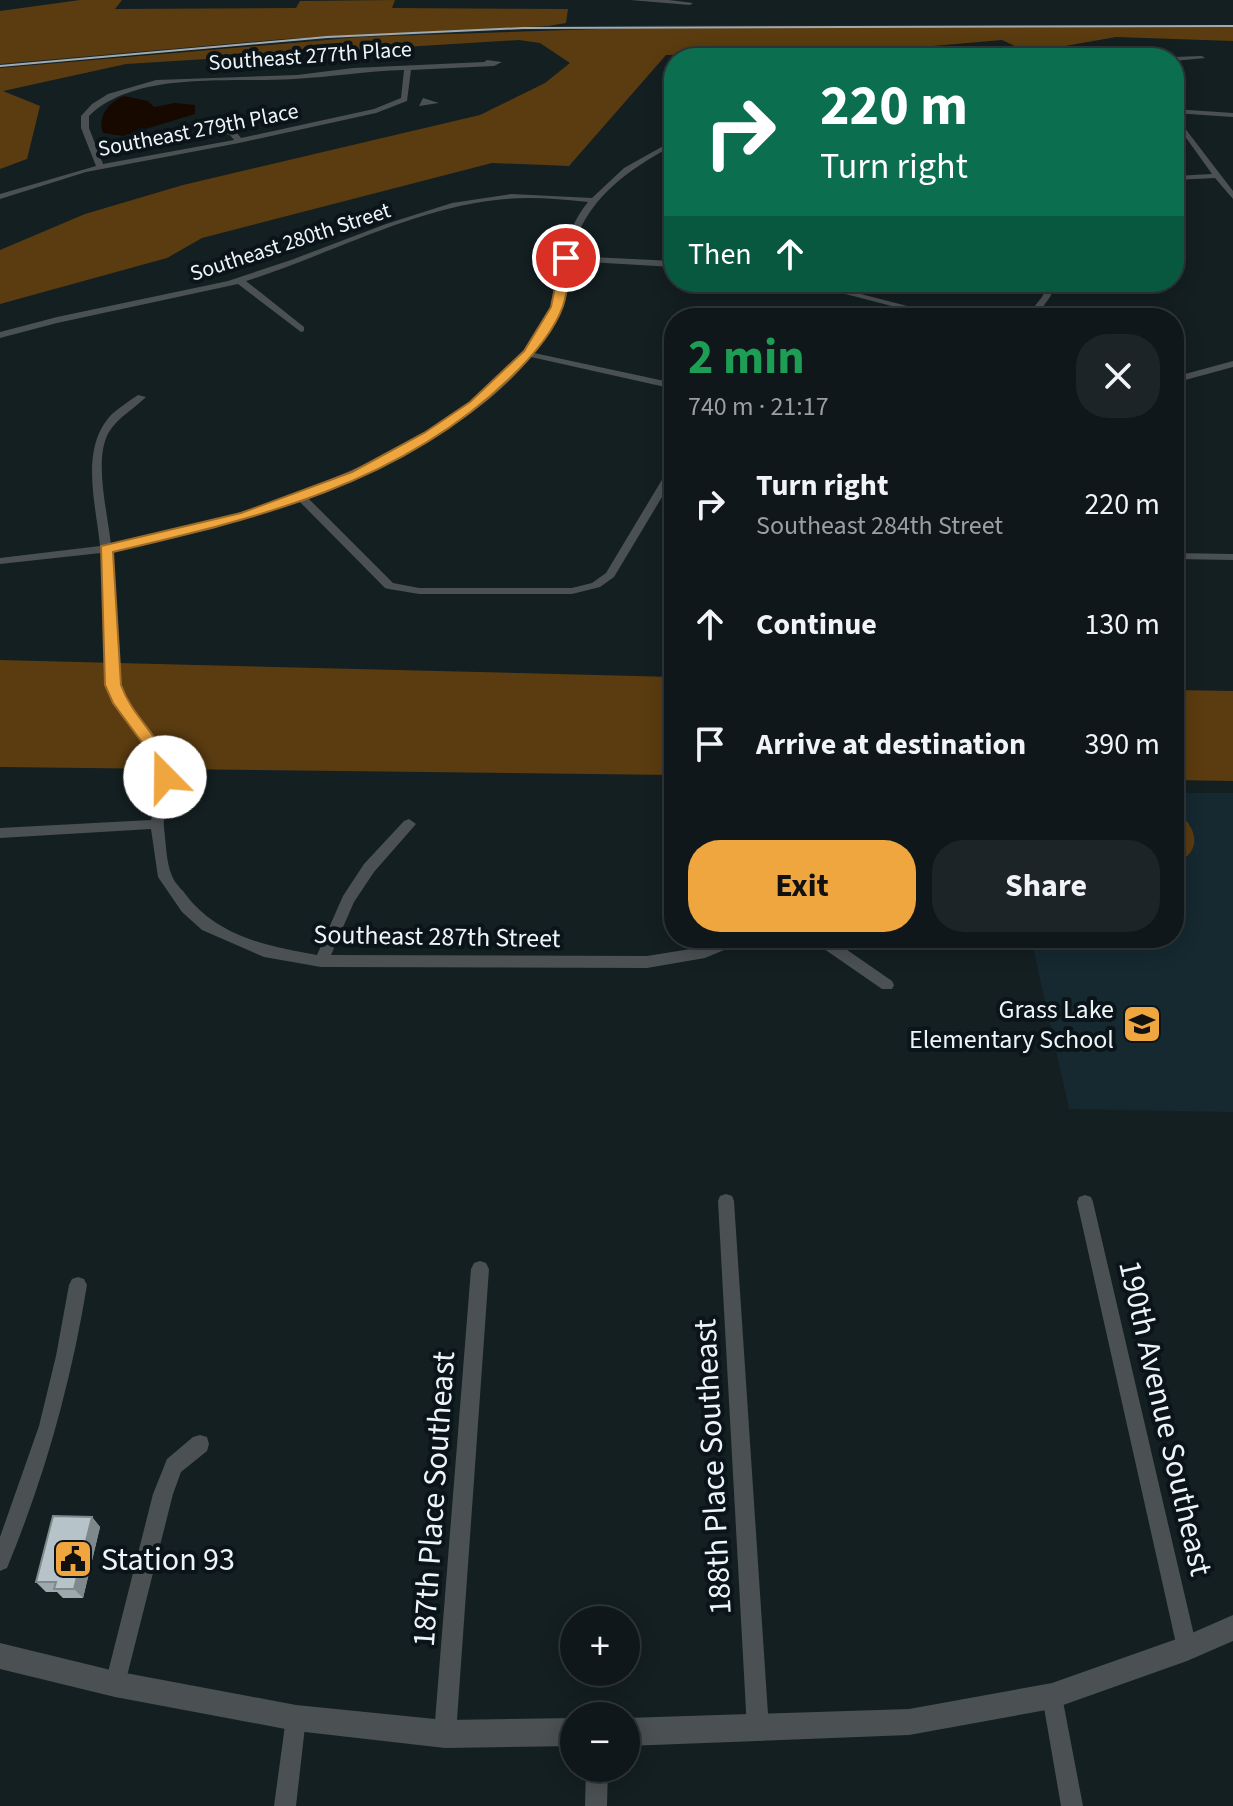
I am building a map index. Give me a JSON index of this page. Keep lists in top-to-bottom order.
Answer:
{
  "streets": {
    "street": [
      "Southeast 277th Place",
      "Southeast 279th Place",
      "Southeast 280th Street",
      "Southeast 287th Street",
      "190th Avenue Southeast",
      "188th Place Southeast",
      "187th Place Southeast"
    ]
  },
  "crossings": [
    ["Southeast 277th Place", "Southeast 279th Place"]
  ],
  "places": {
    "school or university": ["Grass Lake Elementary School"],
    "public building": ["Station 93"]
  },
  "page": {
    "turn": ["220 m", "Turn right"],
    "then": "Then",
    "heading": ["2 min", "740 m · 21:17"],
    "list": [
      {
        "name": "Turn right",
        "note": "Southeast 284th Street",
        "value": "220 m"
      },
      {
        "name": "Continue",
        "value": "130 m"
      },
      {
        "name": "Arrive at destination",
        "value": "390 m"
      }
    ],
    "buttons": ["Exit", "Share"],
    "map_buttons": ["+", "−"]
  }
}
